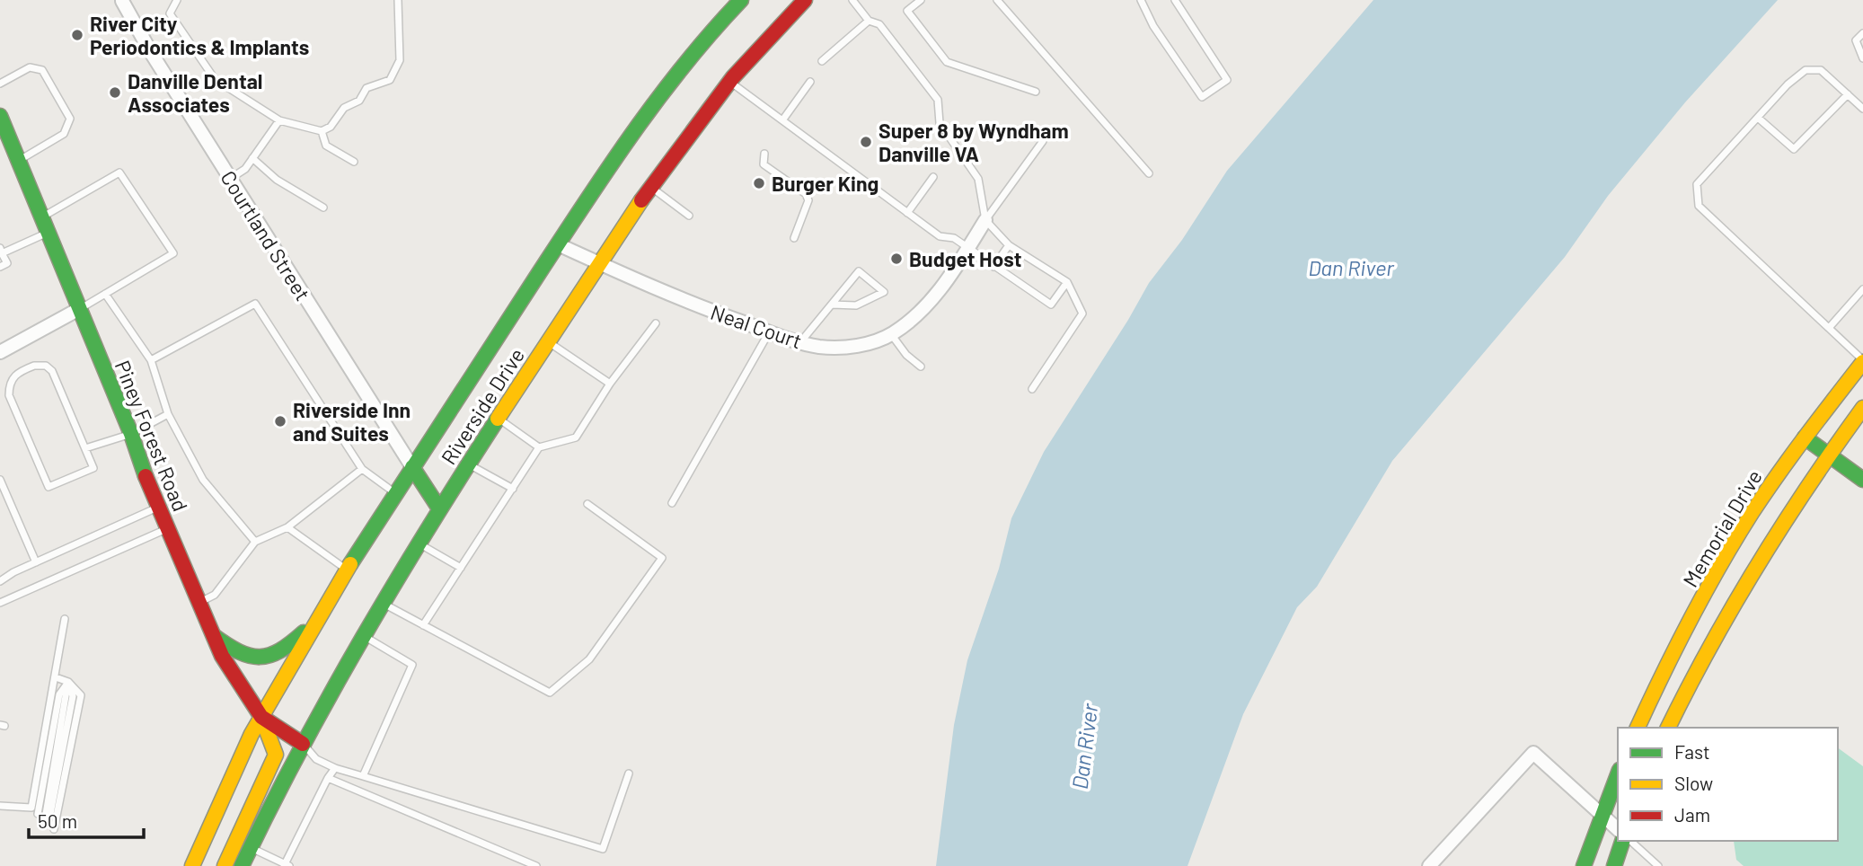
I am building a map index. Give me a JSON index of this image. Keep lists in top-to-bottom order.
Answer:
{
  "streets": {
    "main road": ["Riverside Drive", "Piney Forest Road", "Memorial Drive"],
    "street": ["Courtland Street", "Neal Court"]
  },
  "crossings": [
    ["Courtland Street", "Riverside Drive"],
    ["Neal Court", "Riverside Drive"],
    ["Riverside Drive", "Piney Forest Road"]
  ],
  "water": ["Dan River"],
  "places": [
    "River City Periodontics & Implants",
    "Danville Dental Associates",
    "Super 8 by Wyndham Danville VA",
    "Burger King",
    "Budget Host",
    "Riverside Inn and Suites"
  ],
  "legend": ["Fast", "Slow", "Jam"],
  "scale_bar": "50 m"
}
